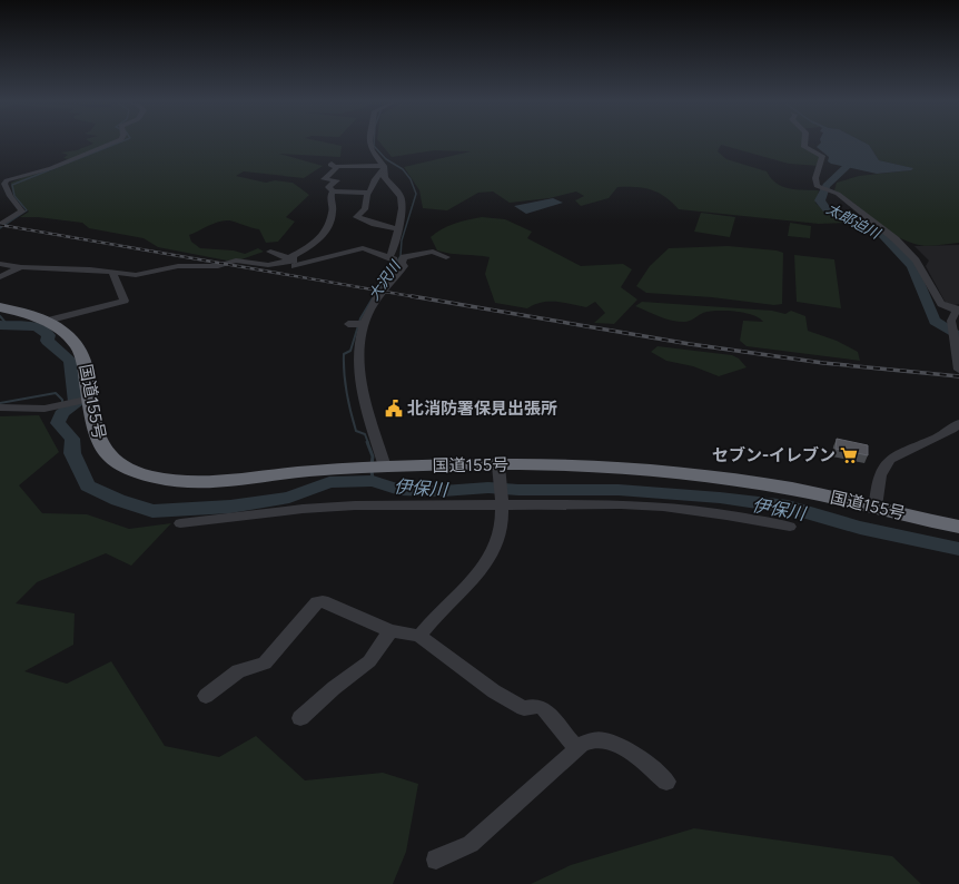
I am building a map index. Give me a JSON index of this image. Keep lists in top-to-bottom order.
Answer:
{
  "streets": {
    "highway": ["国道155号"]
  },
  "water": ["太郎迫川", "大沢川", "伊保川"],
  "places": {
    "public building": ["北消防署保見出張所"],
    "supermarket": ["セブン-イレブン"]
  }
}
